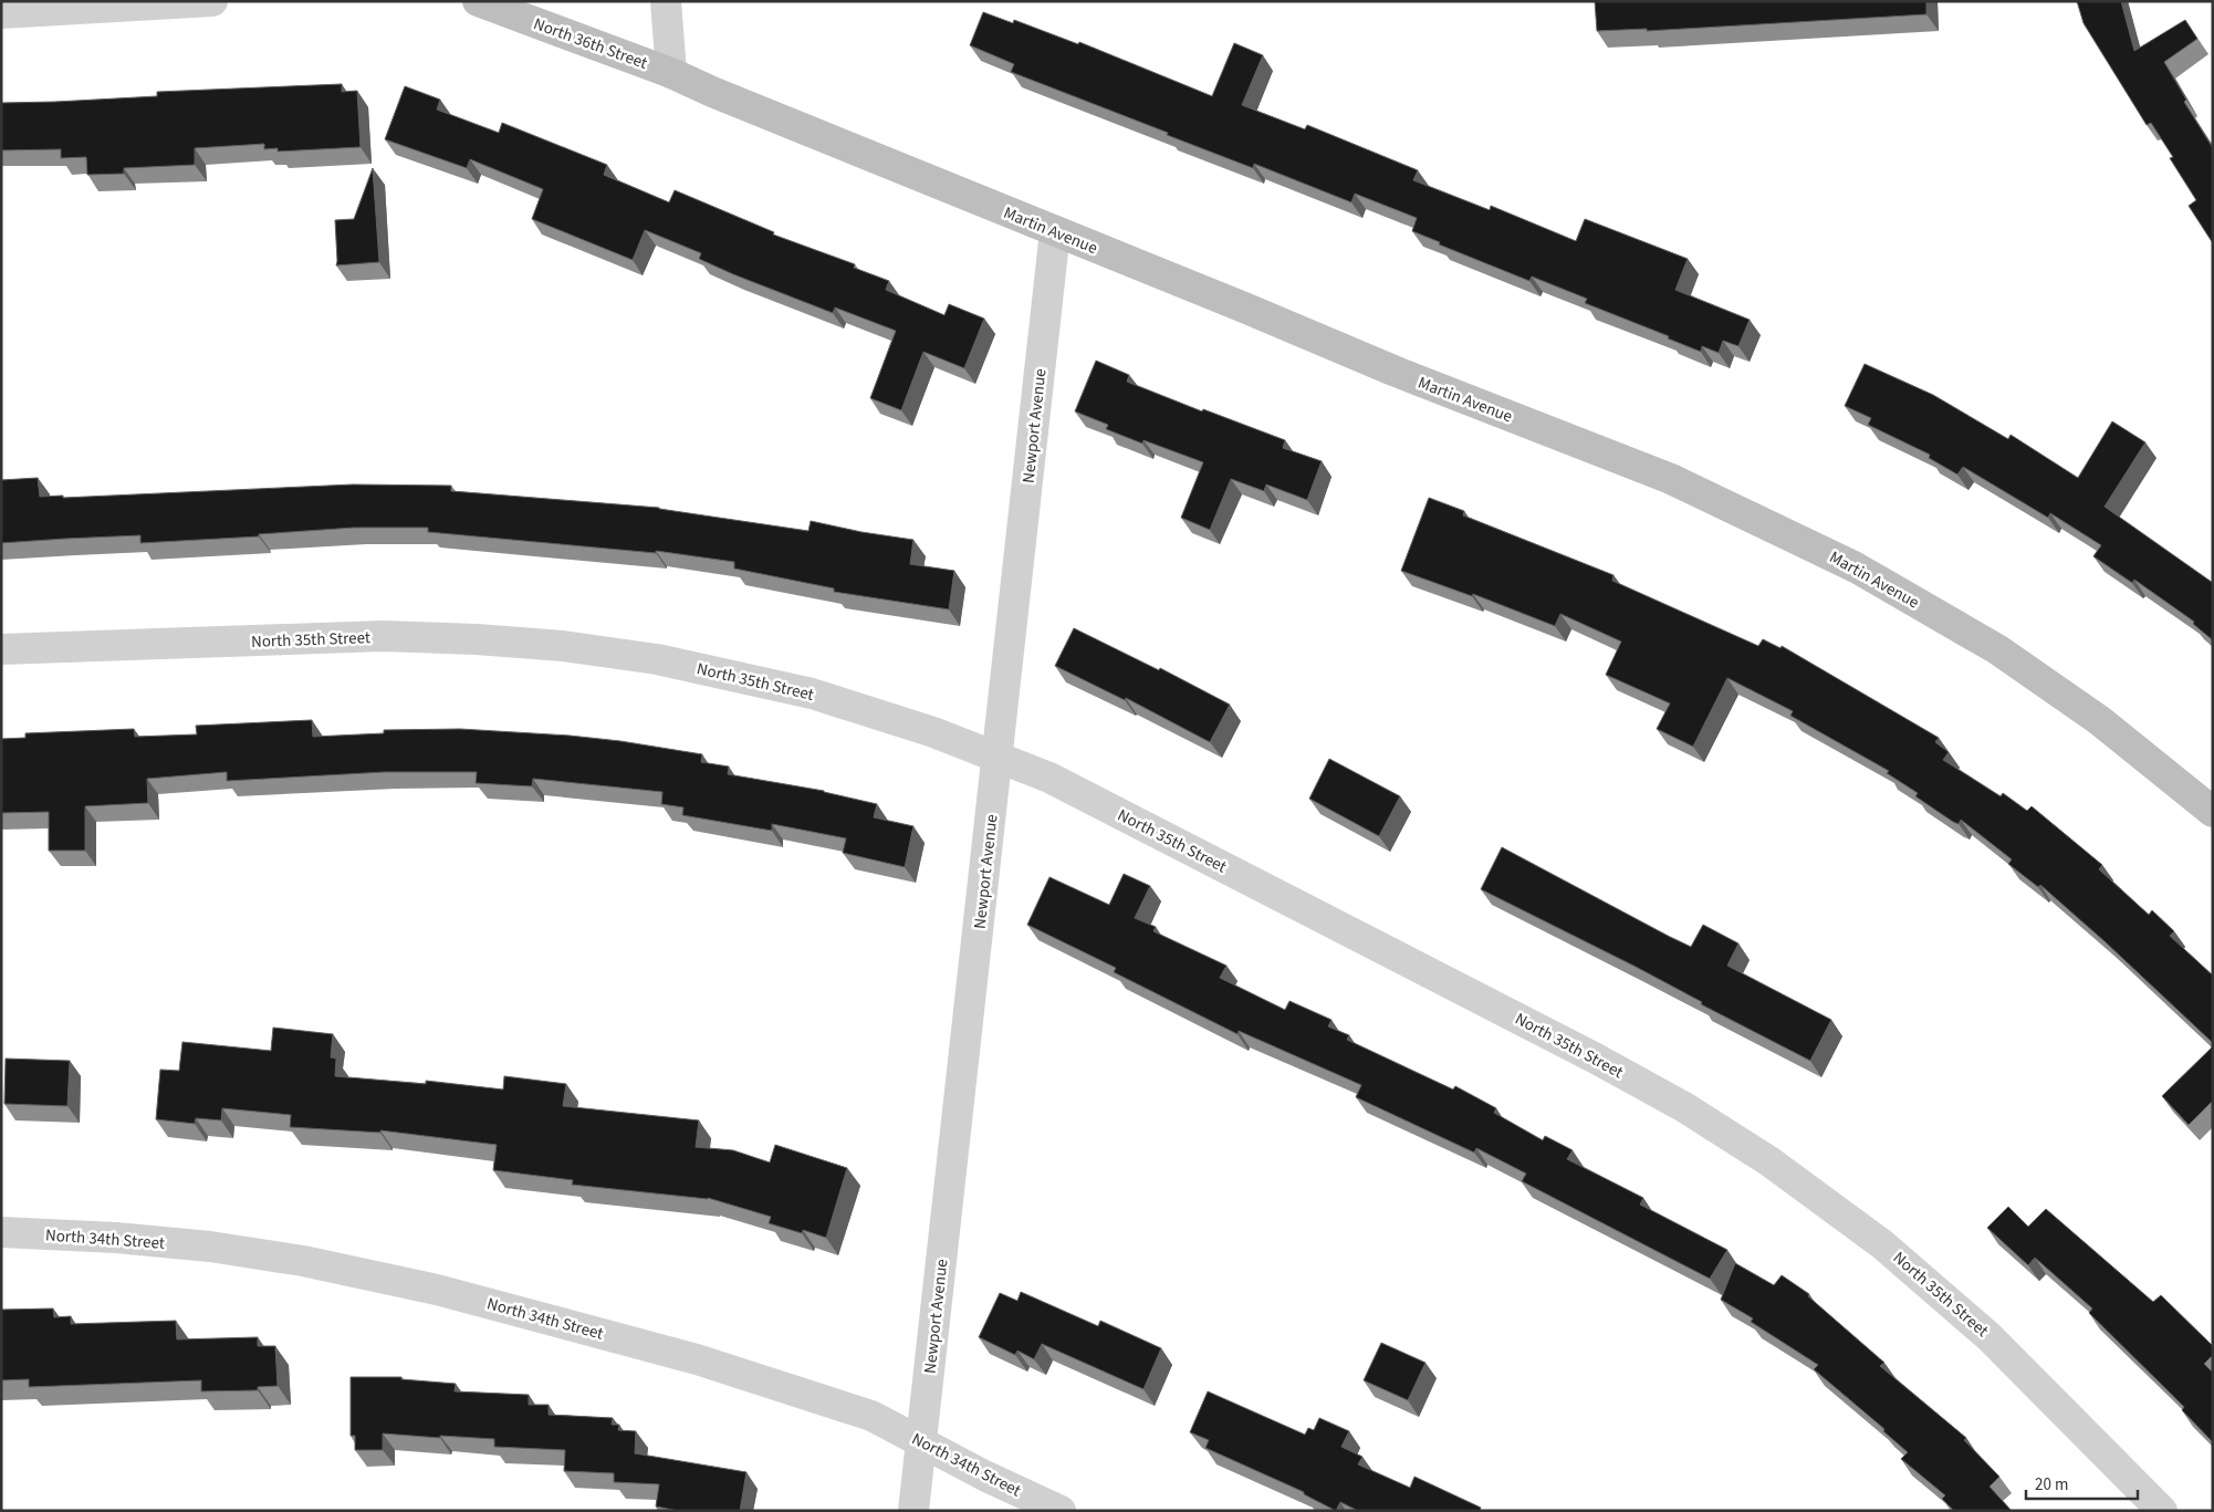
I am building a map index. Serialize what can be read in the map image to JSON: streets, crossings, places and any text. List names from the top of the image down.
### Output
{
  "streets": {
    "main road": ["North 36th Street", "Martin Avenue"],
    "street": ["Newport Avenue", "North 35th Street", "North 34th Street"]
  },
  "crossings": [
    ["North 36th Street", "Martin Avenue"],
    ["Martin Avenue", "Newport Avenue"],
    ["Newport Avenue", "North 35th Street"],
    ["Newport Avenue", "North 34th Street"]
  ],
  "scale_bar": "20 m"
}
